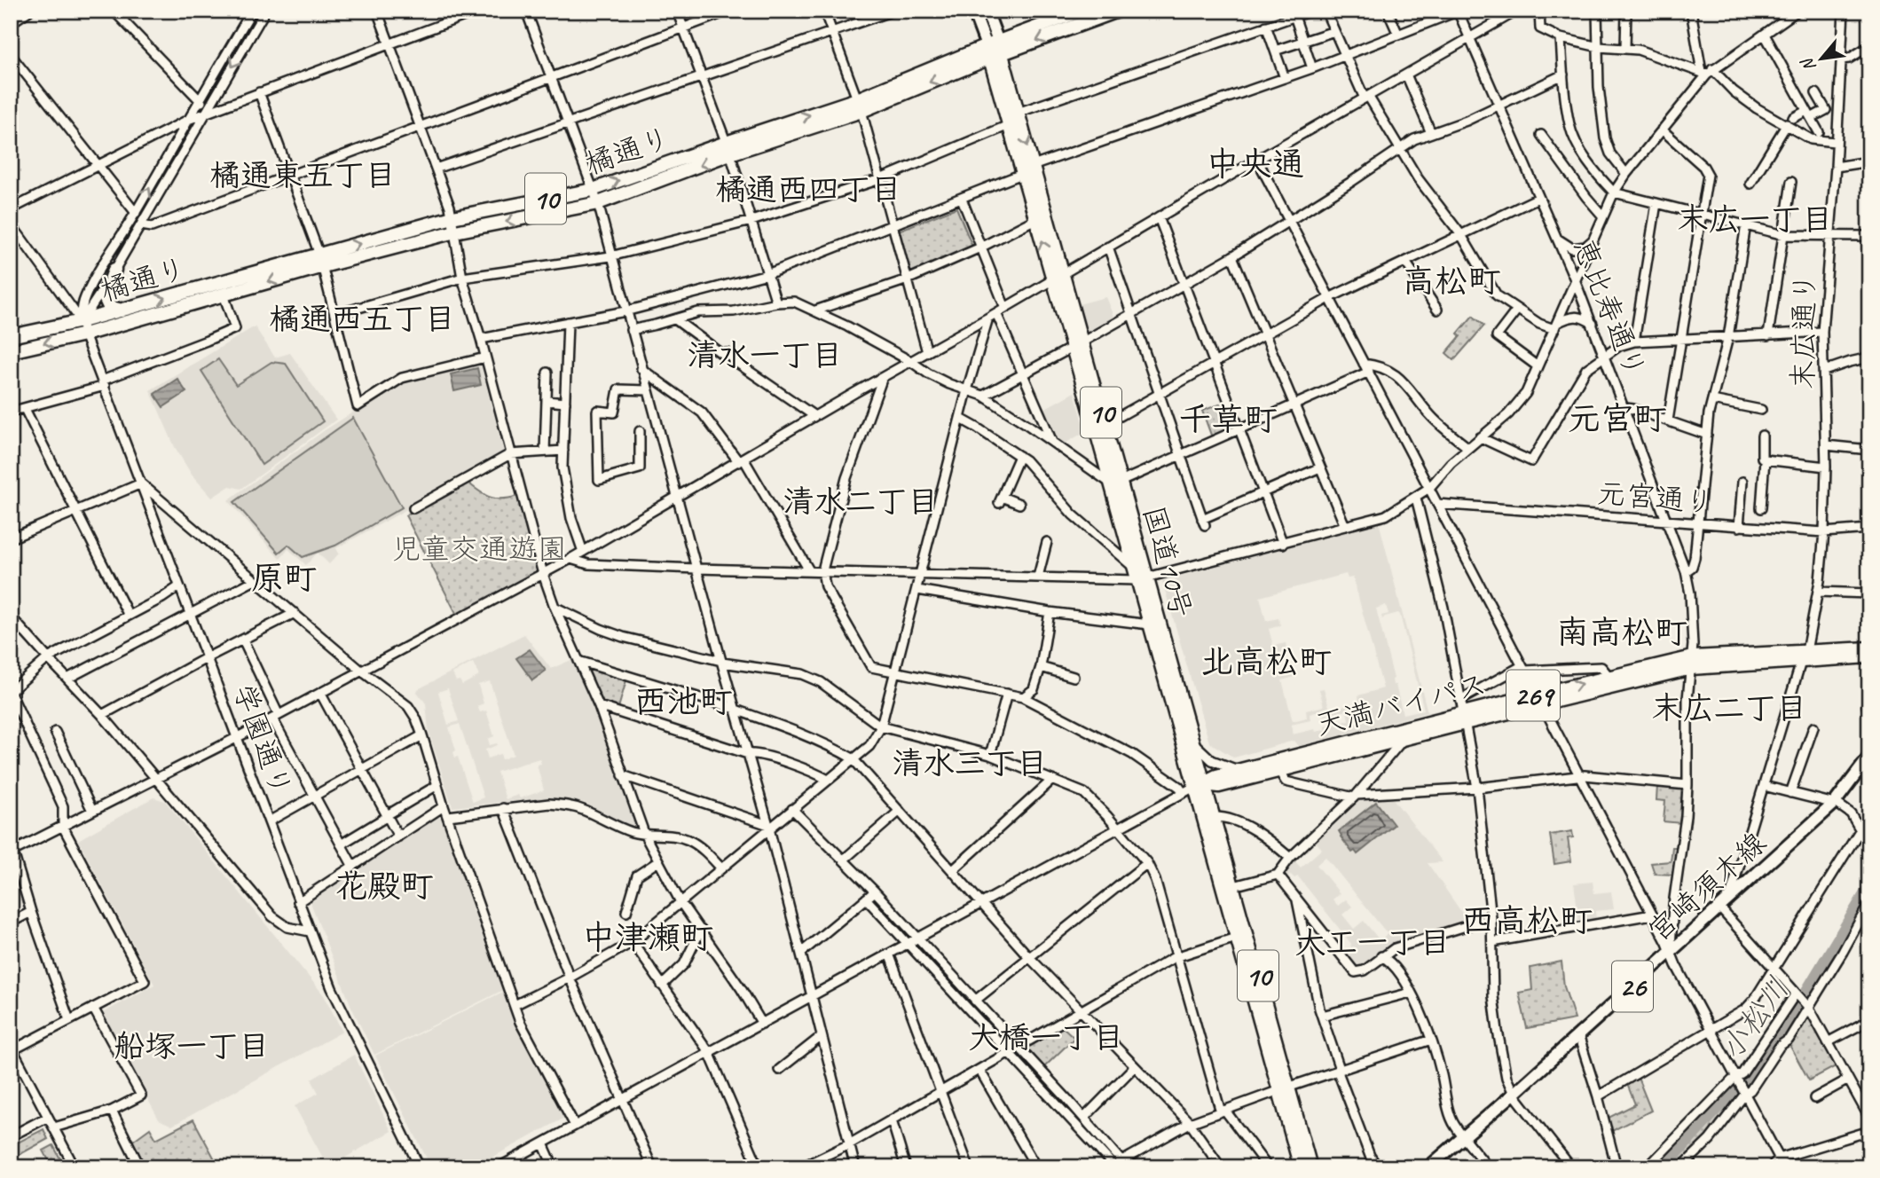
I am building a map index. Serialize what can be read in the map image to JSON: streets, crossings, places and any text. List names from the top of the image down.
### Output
{
  "streets": {
    "highway": [
      "橘通り",
      "10",
      "国道10号",
      "269",
      "天満バイパス"
    ],
    "main road": ["宮崎須木線", "26"],
    "street": [
      "恵比寿通り",
      "末広通り",
      "元宮通り",
      "学園通り"
    ]
  },
  "crossings": [
    ["橘通り", "10"],
    ["橘通り", "国道10号"],
    ["橘通り", "学園通り"],
    ["10", "学園通り"],
    ["恵比寿通り", "元宮通り"],
    ["恵比寿通り", "天満バイパス"],
    ["恵比寿通り", "宮崎須木線"],
    ["末広通り", "元宮通り"],
    ["末広通り", "天満バイパス"],
    ["末広通り", "宮崎須木線"],
    ["国道10号", "天満バイパス"]
  ],
  "districts": [
    "中央通",
    "橘通東五丁目",
    "橘通西四丁目",
    "末広一丁目",
    "高松町",
    "橘通西五丁目",
    "清水一丁目",
    "元宮町",
    "千草町",
    "清水二丁目",
    "原町",
    "南高松町",
    "北高松町",
    "西池町",
    "末広二丁目",
    "清水三丁目",
    "花殿町",
    "西高松町",
    "中津瀬町",
    "大工一丁目",
    "大橋一丁目",
    "船塚一丁目"
  ],
  "water": ["小松川"],
  "parks": ["児童交通遊園"],
  "north": "bottom left"
}
